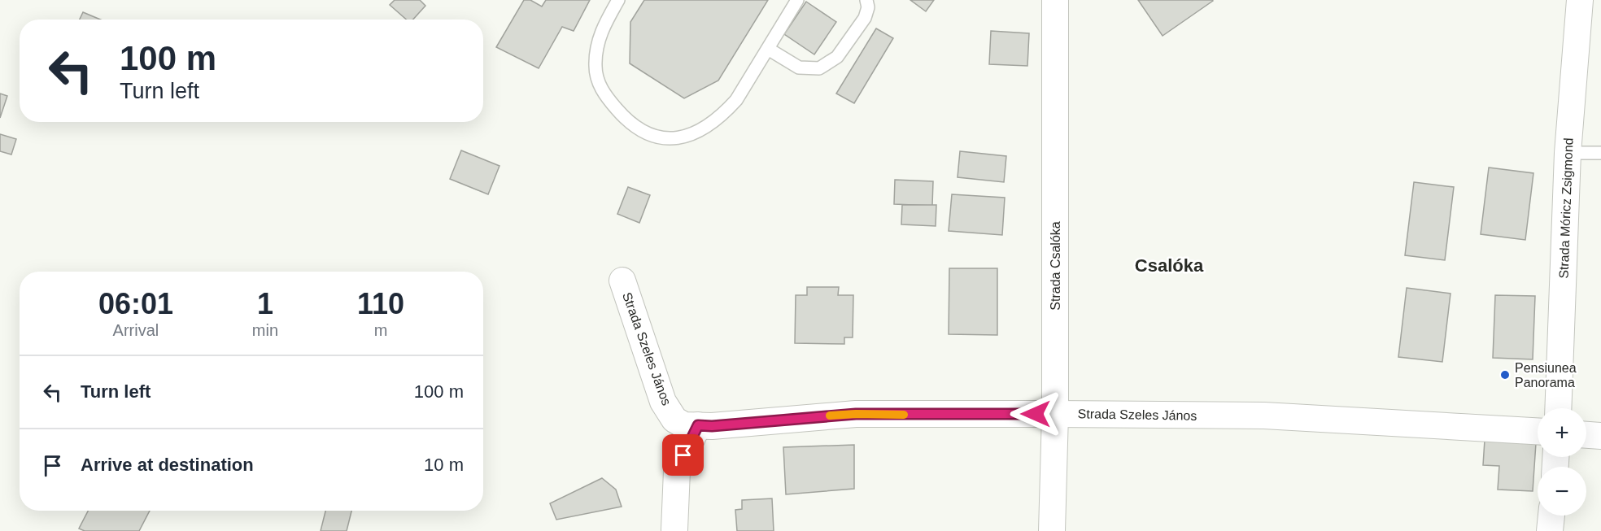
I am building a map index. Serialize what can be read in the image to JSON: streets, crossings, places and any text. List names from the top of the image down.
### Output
{
  "streets": {
    "street": ["Strada Móricz Zsigmond", "Strada Csalóka", "Strada Szeles János"]
  },
  "crossings": [
    ["Strada Csalóka", "Strada Szeles János"]
  ],
  "districts": ["Csalóka"],
  "places": ["Pensiunea Panorama"],
  "page": {
    "turn": ["100 m", "Turn left"],
    "eta": [
      "06:01",
      "Arrival",
      "1",
      "min",
      "110",
      "m"
    ],
    "list": [
      {
        "name": "Turn left",
        "value": "100 m"
      },
      {
        "name": "Arrive at destination",
        "value": "10 m"
      }
    ],
    "map_buttons": ["+", "−"]
  }
}
